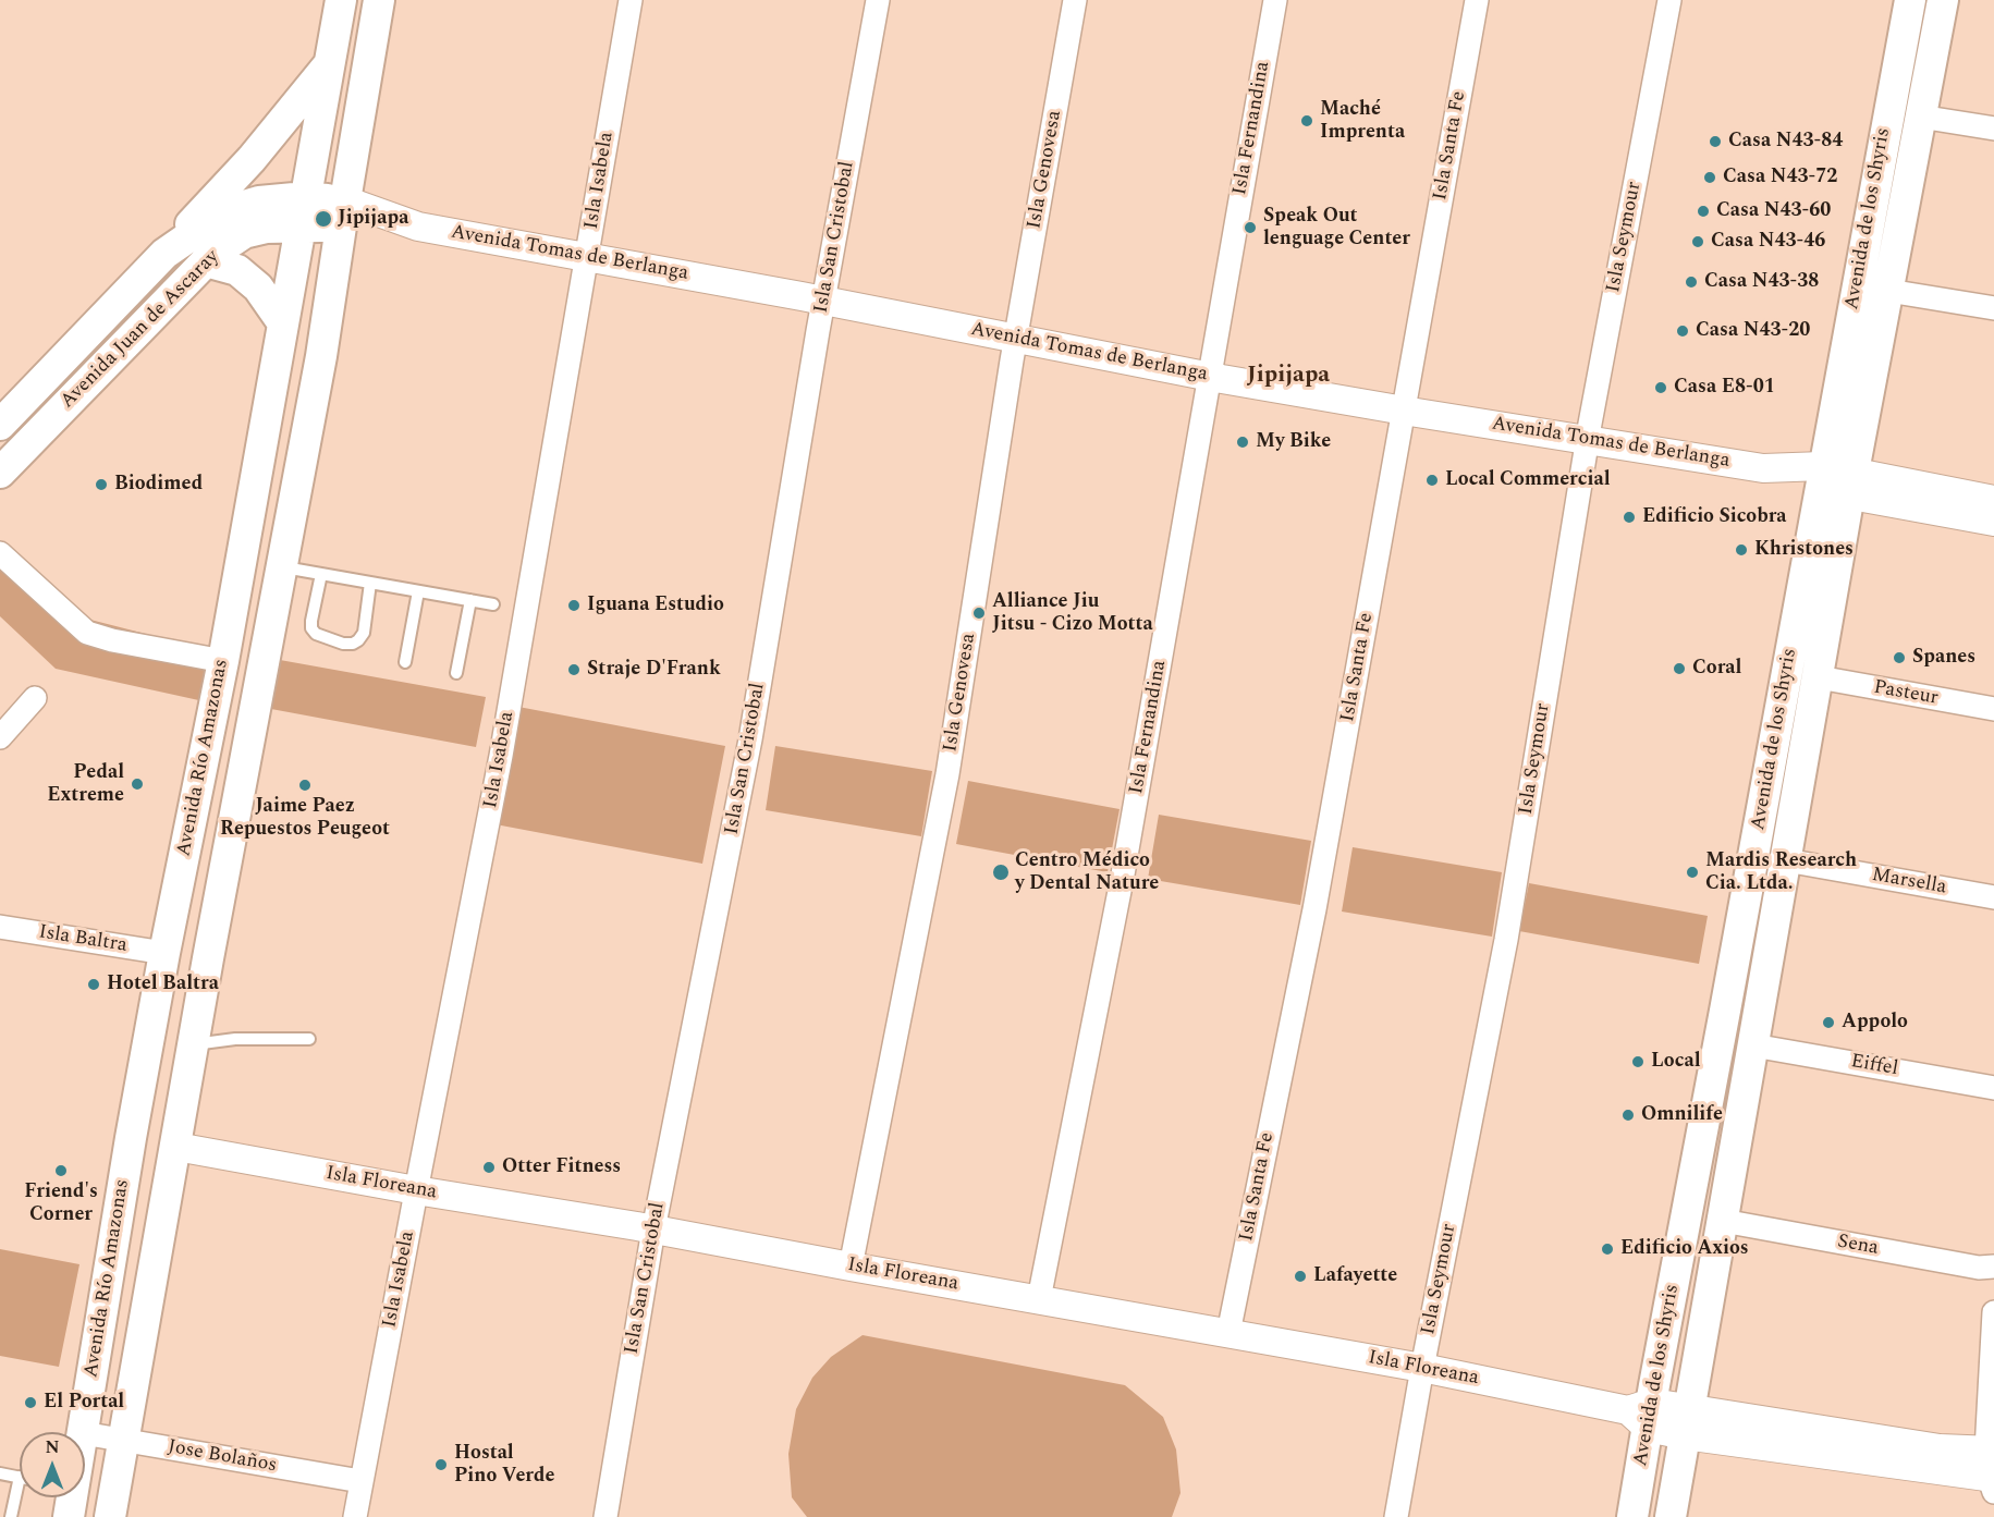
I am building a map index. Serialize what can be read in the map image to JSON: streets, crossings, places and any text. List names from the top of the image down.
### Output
{
  "streets": {
    "main road": ["Avenida de los Shyris", "Avenida Juan de Ascaray", "Avenida Río Amazonas"],
    "street": [
      "Isla Fernandina",
      "Isla Santa Fe",
      "Isla Genovesa",
      "Isla Isabela",
      "Isla San Cristobal",
      "Isla Seymour",
      "Avenida Tomas de Berlanga",
      "Pasteur",
      "Marsella",
      "Isla Baltra",
      "Eiffel",
      "Isla Floreana",
      "Sena",
      "Jose Bolaños"
    ]
  },
  "crossings": [
    ["Isla Fernandina", "Avenida Tomas de Berlanga"],
    ["Isla Fernandina", "Isla Floreana"],
    ["Isla Santa Fe", "Avenida Tomas de Berlanga"],
    ["Isla Santa Fe", "Isla Floreana"],
    ["Isla Genovesa", "Avenida Tomas de Berlanga"],
    ["Isla Genovesa", "Isla Floreana"],
    ["Isla Isabela", "Avenida Tomas de Berlanga"],
    ["Isla Isabela", "Isla Floreana"],
    ["Isla Isabela", "Jose Bolaños"],
    ["Avenida de los Shyris", "Avenida Tomas de Berlanga"],
    ["Avenida de los Shyris", "Pasteur"],
    ["Avenida de los Shyris", "Marsella"],
    ["Avenida de los Shyris", "Eiffel"],
    ["Avenida de los Shyris", "Isla Floreana"],
    ["Avenida de los Shyris", "Sena"],
    ["Isla San Cristobal", "Avenida Tomas de Berlanga"],
    ["Isla San Cristobal", "Isla Floreana"],
    ["Isla Seymour", "Avenida Tomas de Berlanga"],
    ["Isla Seymour", "Isla Floreana"],
    ["Avenida Tomas de Berlanga", "Avenida Juan de Ascaray"],
    ["Avenida Tomas de Berlanga", "Avenida Río Amazonas"],
    ["Avenida Juan de Ascaray", "Avenida Río Amazonas"],
    ["Avenida Río Amazonas", "Isla Baltra"],
    ["Avenida Río Amazonas", "Isla Floreana"],
    ["Avenida Río Amazonas", "Jose Bolaños"]
  ],
  "districts": ["Jipijapa"],
  "places": [
    "Maché Imprenta",
    "Casa N43-84",
    "Casa N43-72",
    "Casa N43-60",
    "Jipijapa",
    "Speak Out lenguage Center",
    "Casa N43-46",
    "Casa N43-38",
    "Casa N43-20",
    "Casa E8-01",
    "My Bike",
    "Local Commercial",
    "Biodimed",
    "Edificio Sicobra",
    "Khristones",
    "Iguana Estudio",
    "Alliance Jiu Jitsu - Cizo Motta",
    "Spanes",
    "Coral",
    "Straje D'Frank",
    "Pedal Extreme",
    "Jaime Paez Repuestos Peugeot",
    "Centro Médico y Dental Nature",
    "Mardis Research Cia. Ltda.",
    "Hotel Baltra",
    "Appolo",
    "Local",
    "Omnilife",
    "Otter Fitness",
    "Friend's Corner",
    "Edificio Axios",
    "Lafayette",
    "El Portal",
    "Hostal Pino Verde"
  ],
  "north": "top"
}
